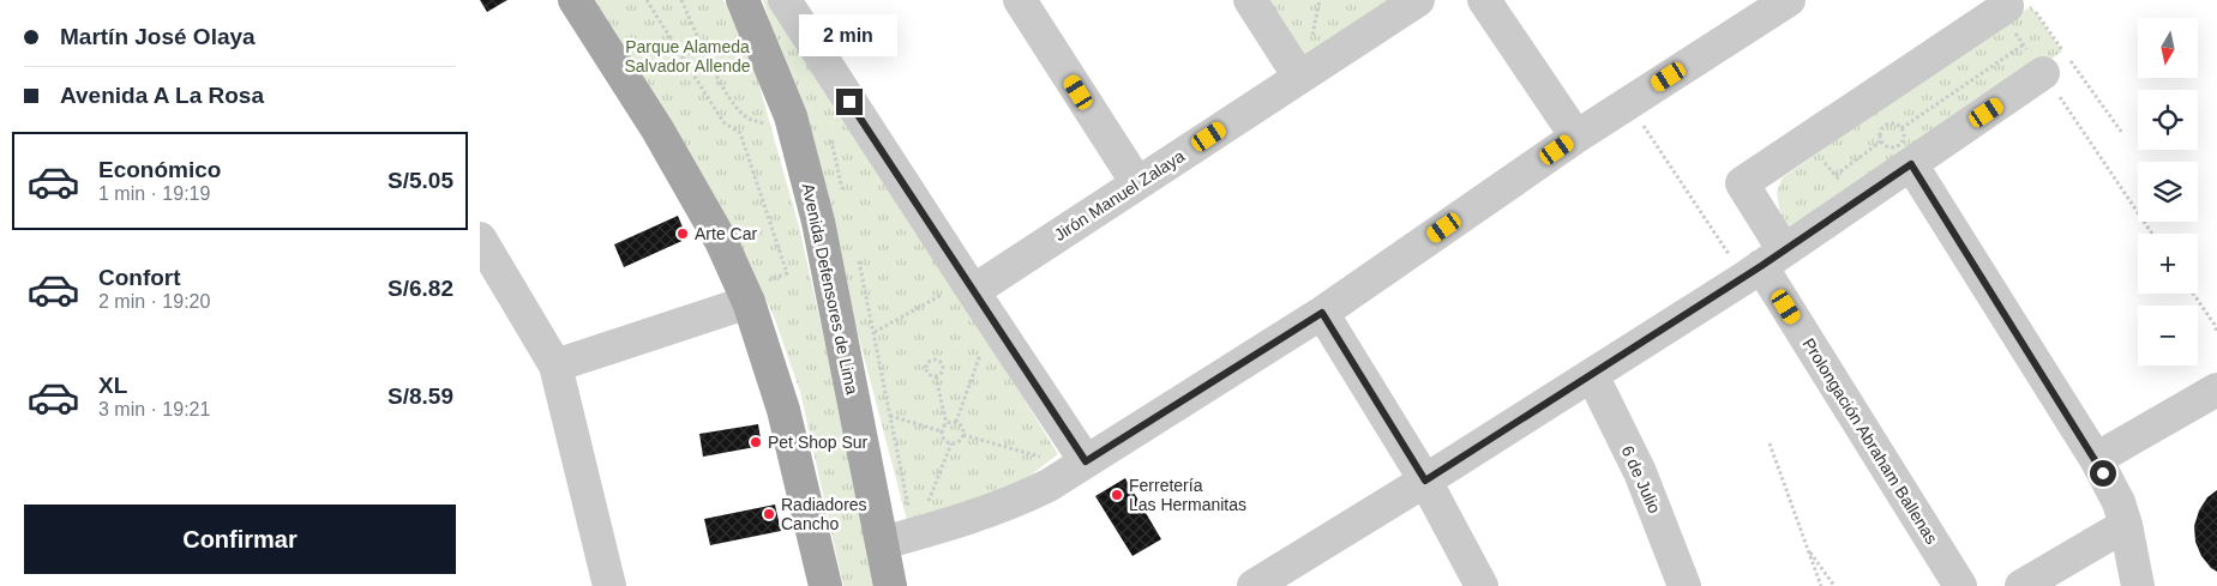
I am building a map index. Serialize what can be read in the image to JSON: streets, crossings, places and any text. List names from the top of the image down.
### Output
{
  "streets": {
    "main road": ["Avenida Defensores de Lima"],
    "street": ["Jirón Manuel Zalaya", "Prolongación Abraham Ballenas", "6 de Julio"]
  },
  "parks": ["Parque Alameda Salvador Allende"],
  "places": [
    "Arte Car",
    "Pet Shop Sur",
    "Ferretería Las Hermanitas",
    "Radiadores Cancho"
  ],
  "north": "bottom",
  "page": {
    "banner": ["Martín José Olaya", "Avenida A La Rosa"],
    "bubble": "2 min",
    "map_buttons": ["+", "−"],
    "list": [
      {
        "name": "Económico",
        "note": "1 min · 19:19",
        "value": "S/5.05"
      },
      {
        "name": "Confort",
        "note": "2 min · 19:20",
        "value": "S/6.82"
      },
      {
        "name": "XL",
        "note": "3 min · 19:21",
        "value": "S/8.59"
      }
    ],
    "buttons": "Confirmar"
  }
}
